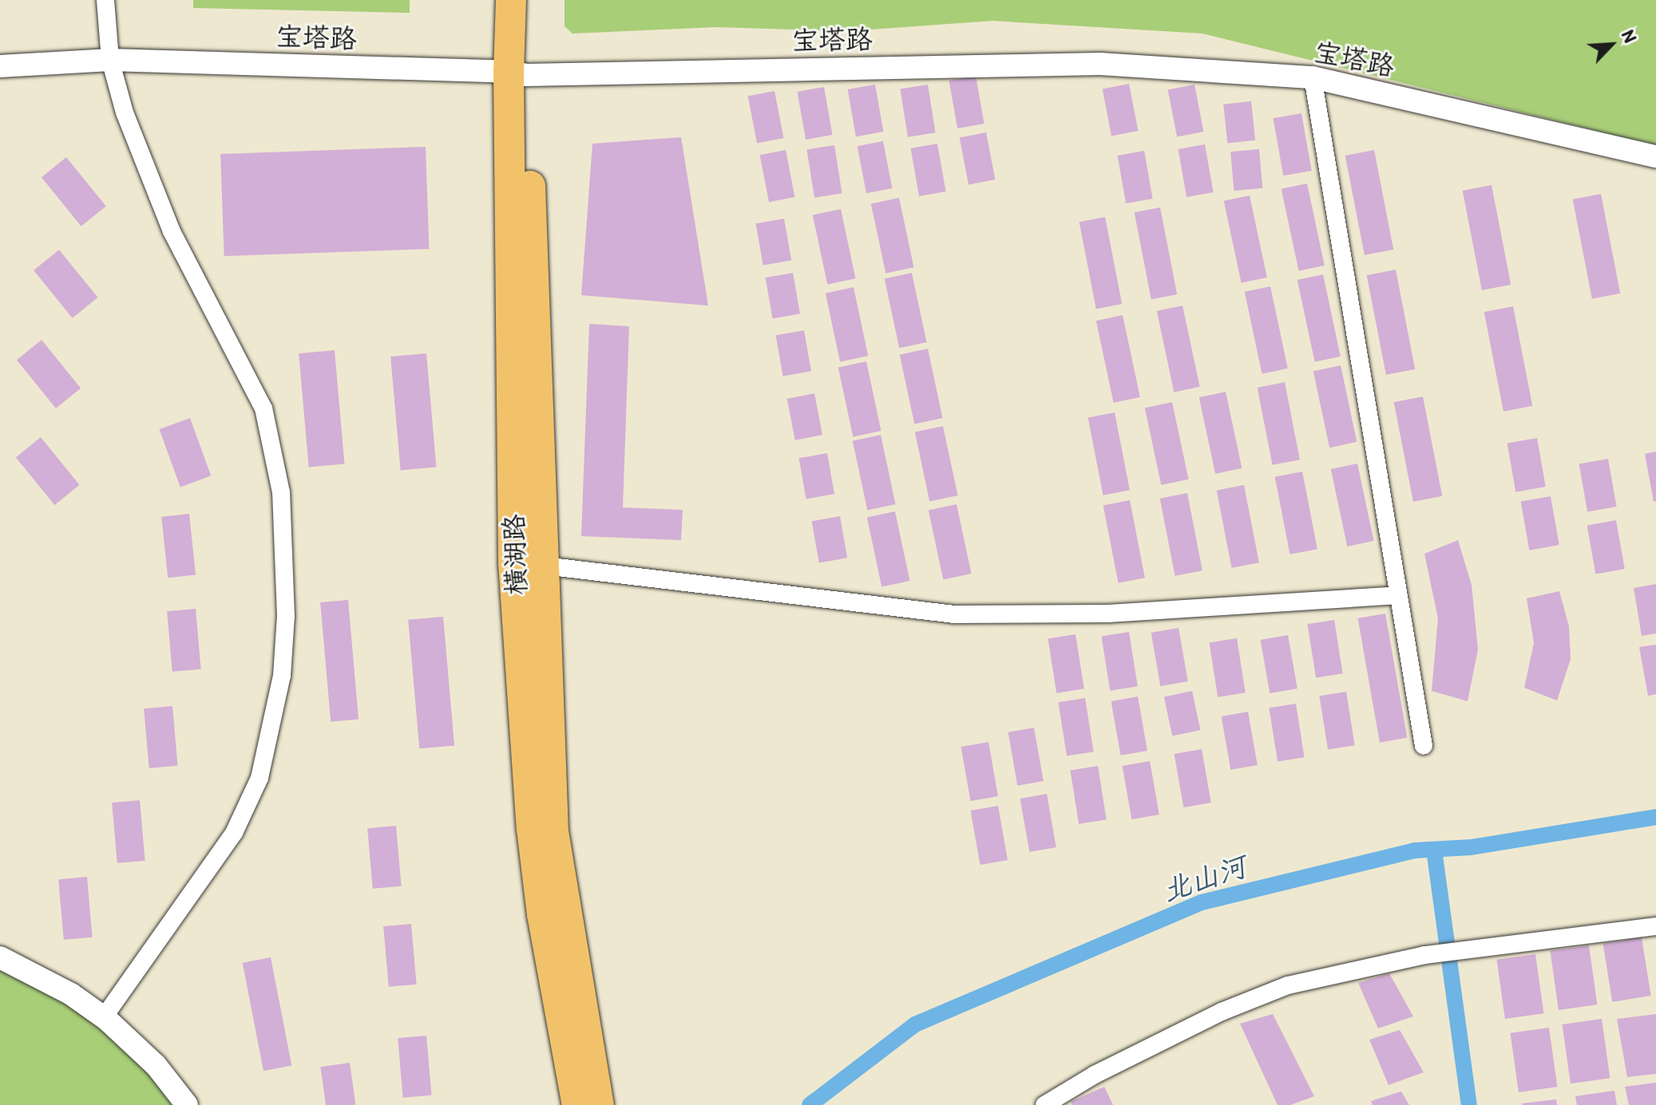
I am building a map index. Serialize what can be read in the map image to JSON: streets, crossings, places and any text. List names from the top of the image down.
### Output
{
  "streets": {
    "highway": ["横湖路"],
    "street": ["宝塔路"]
  },
  "crossings": [
    ["宝塔路", "横湖路"]
  ],
  "water": ["北山河"],
  "north": "top right"
}
